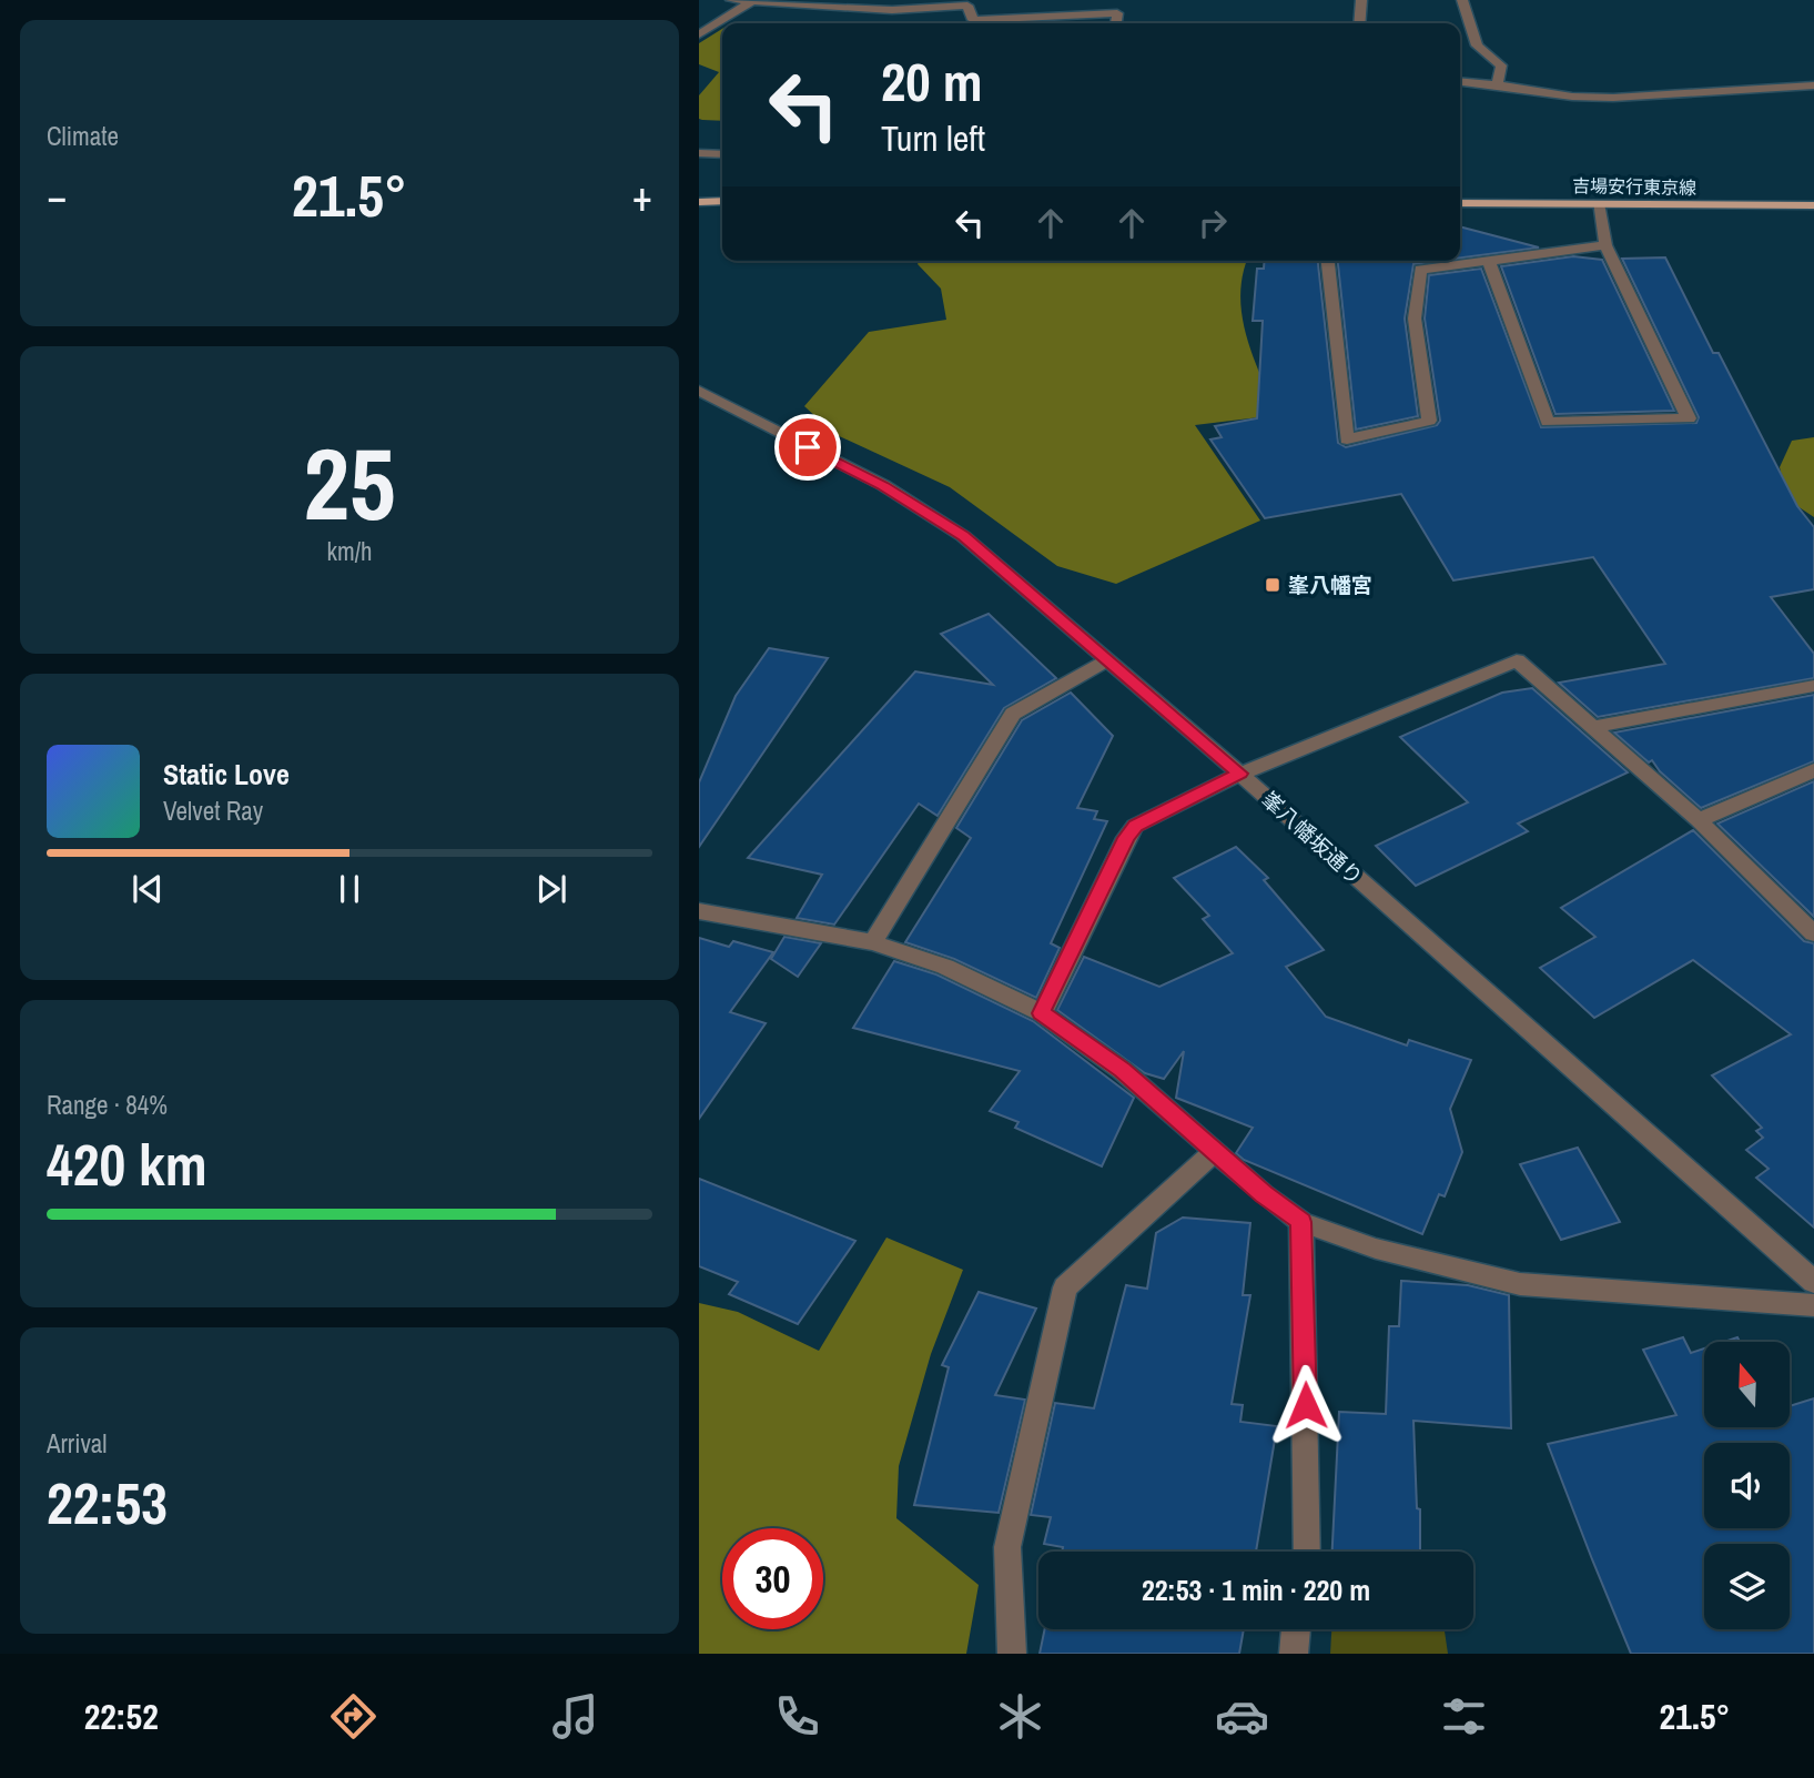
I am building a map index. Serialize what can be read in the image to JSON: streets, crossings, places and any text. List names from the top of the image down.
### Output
{
  "streets": {
    "main road": ["吉場安行東京線"],
    "street": ["峯八幡坂通り"]
  },
  "places": {
    "transit": ["峯八幡宮"]
  },
  "north": "top",
  "page": {
    "tile": [
      "Climate",
      ["25", "km/h"],
      ["Range · 84%", "420 km"],
      ["Arrival", "22:53"]
    ],
    "turn": ["20 m", "Turn left"],
    "heat": ["−", "21.5°", "+"],
    "song": ["Static Love", "Velvet Ray"],
    "limit": "30",
    "trip": "22:53 · 1 min · 220 m",
    "tabs": ["22:52", "21.5°"]
  }
}
